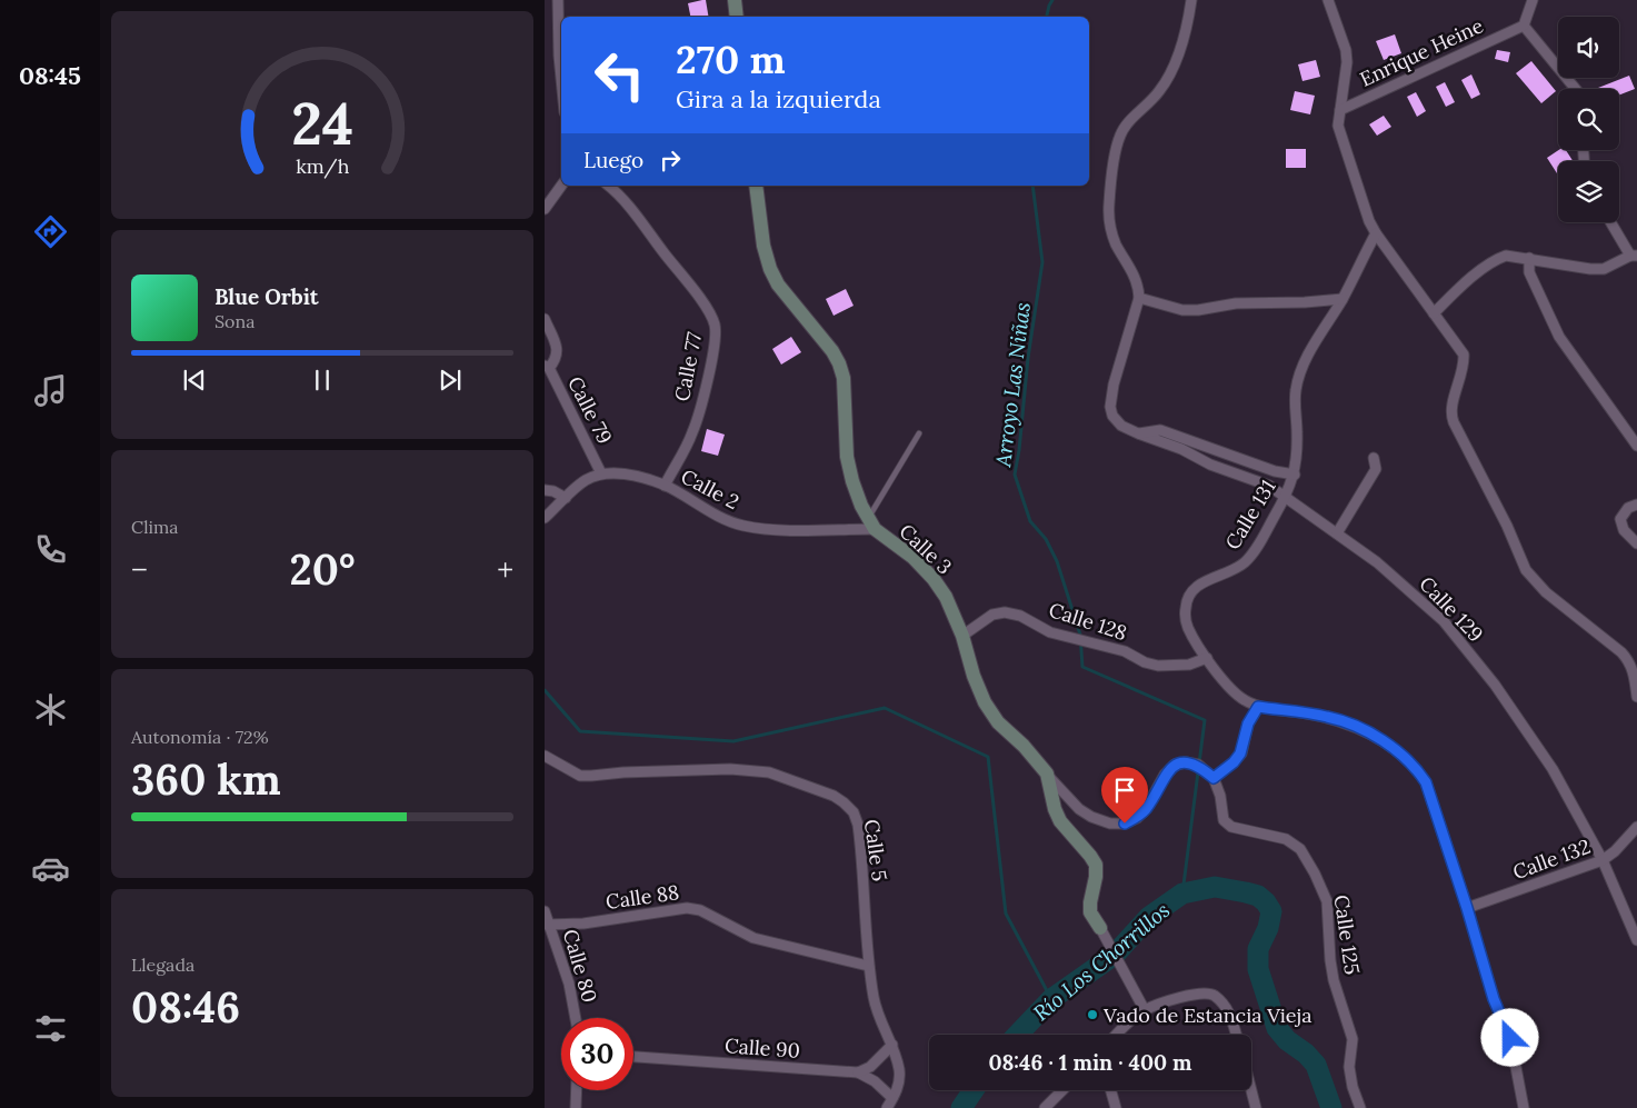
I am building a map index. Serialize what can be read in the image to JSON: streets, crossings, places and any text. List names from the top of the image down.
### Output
{
  "streets": {
    "street": [
      "Enrique Heine",
      "Calle 77",
      "Calle 79",
      "Calle 2",
      "Calle 131",
      "Calle 3",
      "Calle 129",
      "Calle 128",
      "Calle 5",
      "Calle 132",
      "Calle 88",
      "Calle 125",
      "Calle 80",
      "Calle 90"
    ]
  },
  "crossings": [
    ["Calle 77", "Calle 2"],
    ["Calle 79", "Calle 2"],
    ["Calle 2", "Calle 3"],
    ["Calle 131", "Calle 129"],
    ["Calle 131", "Calle 128"],
    ["Calle 3", "Calle 128"],
    ["Calle 129", "Calle 132"],
    ["Calle 5", "Calle 88"],
    ["Calle 5", "Calle 90"],
    ["Calle 88", "Calle 80"]
  ],
  "water": ["Arroyo Las Niñas", "Río Los Chorrillos"],
  "places": ["Vado de Estancia Vieja"],
  "page": {
    "tabs": "08:45",
    "turn": ["270 m", "Gira a la izquierda"],
    "then": "Luego",
    "song": ["Blue Orbit", "Sona"],
    "tile": [
      "Clima",
      ["Autonomía · 72%", "360 km"],
      ["Llegada", "08:46"]
    ],
    "heat": ["−", "20°", "+"],
    "limit": "30",
    "trip": "08:46 · 1 min · 400 m",
    "gauge": ["24", "km/h"]
  }
}
